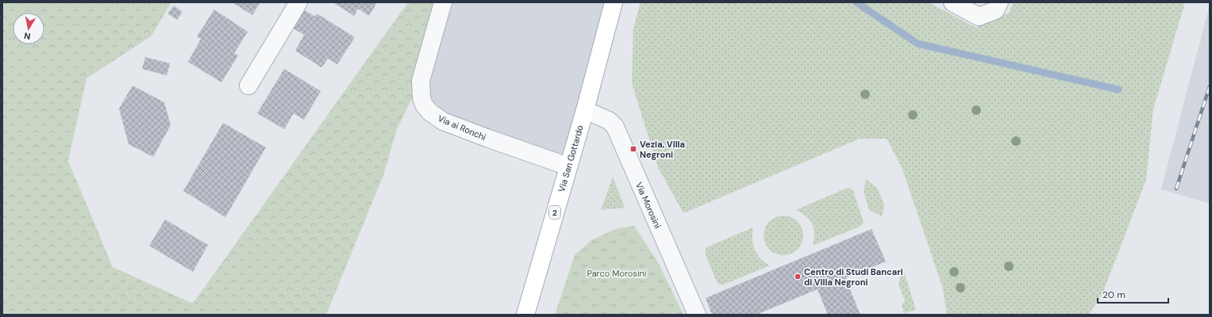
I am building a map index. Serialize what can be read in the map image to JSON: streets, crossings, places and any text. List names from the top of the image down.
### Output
{
  "streets": {
    "main road": ["Via San Gottardo", "2"],
    "street": ["Via ai Ronchi", "Via Morosini"]
  },
  "crossings": [
    ["Via ai Ronchi", "Via San Gottardo"],
    ["Via San Gottardo", "Via Morosini"]
  ],
  "parks": ["Parco Morosini"],
  "places": {
    "transit": ["Vezia, Villa Negroni"],
    "other": ["Centro di Studi Bancari di Villa Negroni"]
  },
  "scale_bar": "20 m",
  "north": "bottom"
}
